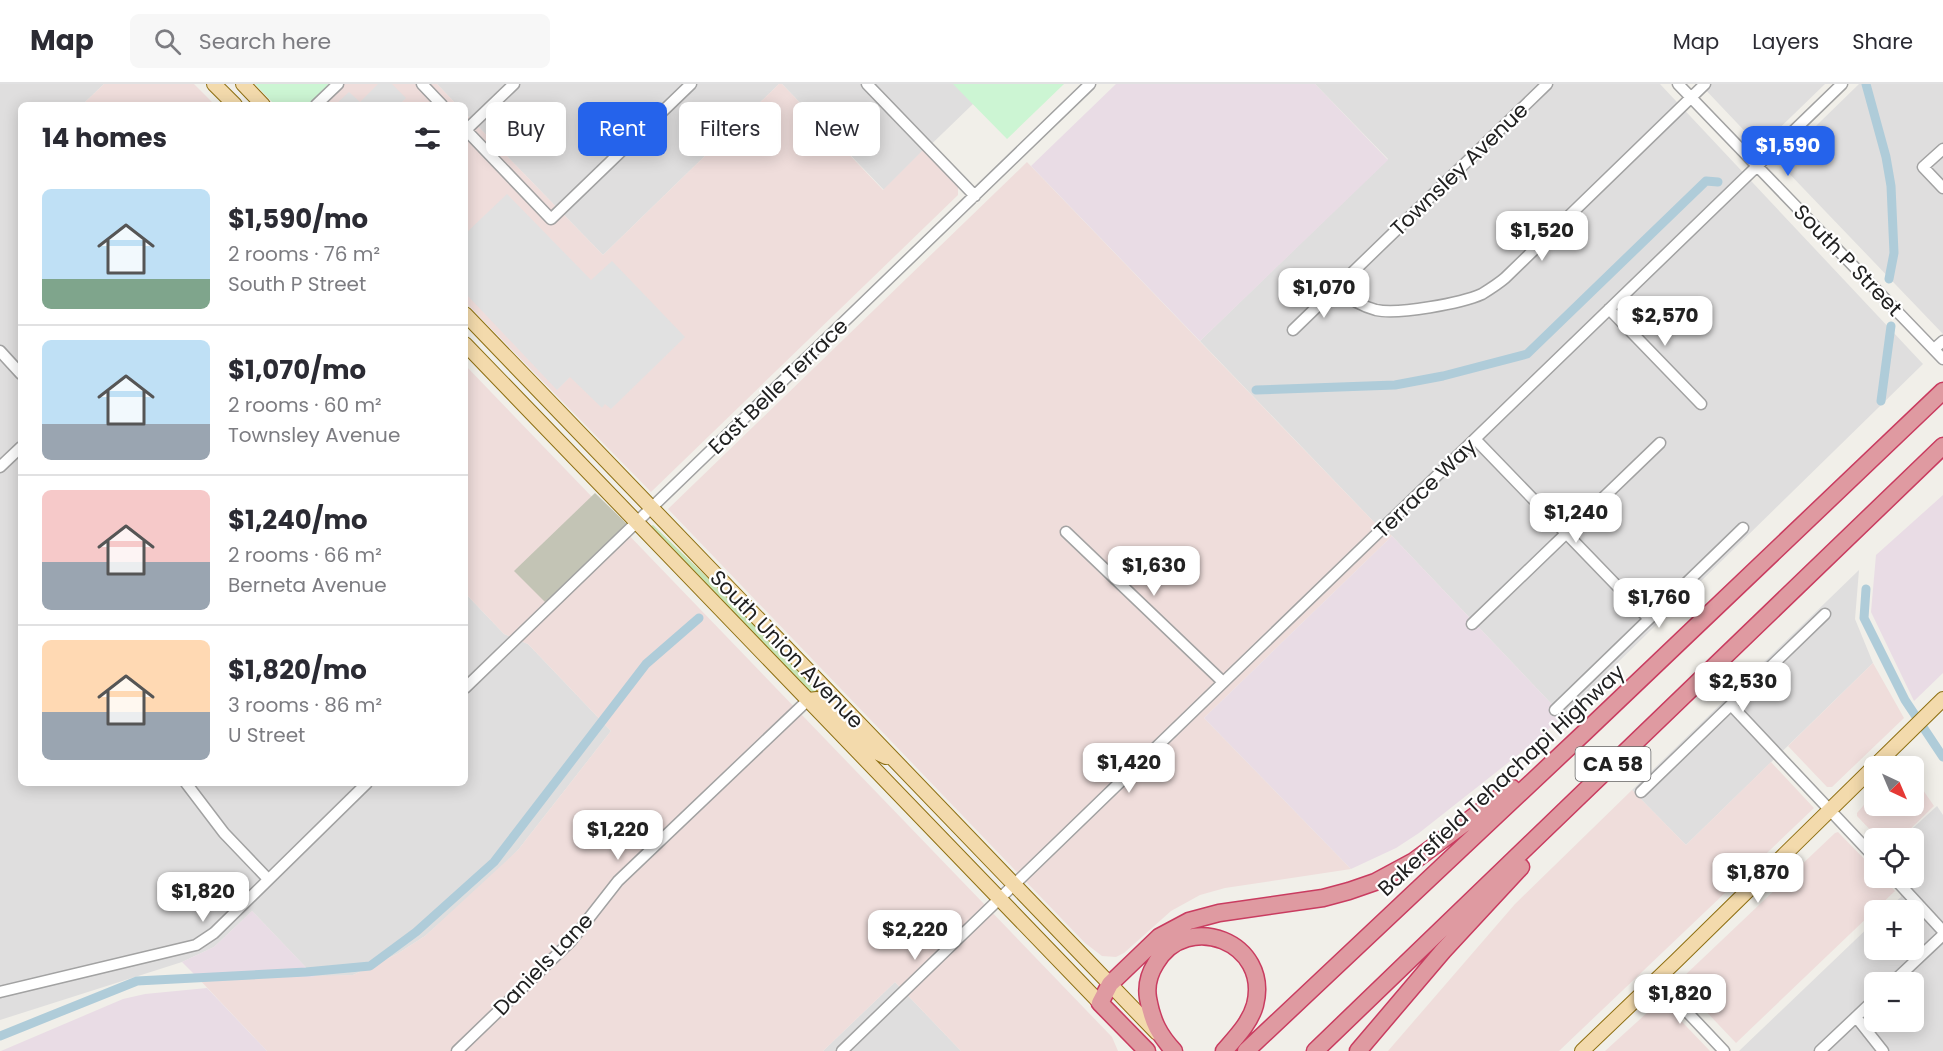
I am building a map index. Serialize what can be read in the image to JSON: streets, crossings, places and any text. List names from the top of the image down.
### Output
{
  "streets": {
    "highway": ["CA 58", "Bakersfield Tehachapi Highway"],
    "main road": ["South Union Avenue"],
    "street": [
      "Townsley Avenue",
      "South P Street",
      "East Belle Terrace",
      "Terrace Way",
      "Daniels Lane"
    ]
  },
  "crossings": [
    ["South P Street", "Terrace Way"],
    ["East Belle Terrace", "South Union Avenue"],
    ["Terrace Way", "South Union Avenue"],
    ["South Union Avenue", "Daniels Lane"]
  ],
  "north": "bottom right",
  "page": {
    "header": "Map",
    "search": "Search here",
    "nav": ["Map", "Layers", "Share"],
    "chip": [
      "Buy",
      "Rent",
      "Filters",
      "New"
    ],
    "heading": "14 homes",
    "price": [
      "$1,590",
      "$1,520",
      "$1,070",
      "$2,570",
      "$1,240",
      "$1,630",
      "$1,760",
      "$2,530",
      "$1,420",
      "$1,220",
      "$1,870",
      "$1,820",
      "$2,220",
      "$1,820"
    ],
    "list": [
      {
        "name": "$1,590/mo",
        "note": "2 rooms · 76 m² · South P Street"
      },
      {
        "name": "$1,070/mo",
        "note": "2 rooms · 60 m² · Townsley Avenue"
      },
      {
        "name": "$1,240/mo",
        "note": "2 rooms · 66 m² · Berneta Avenue"
      },
      {
        "name": "$1,820/mo",
        "note": "3 rooms · 86 m² · U Street"
      }
    ],
    "map_buttons": ["+", "−"]
  }
}
